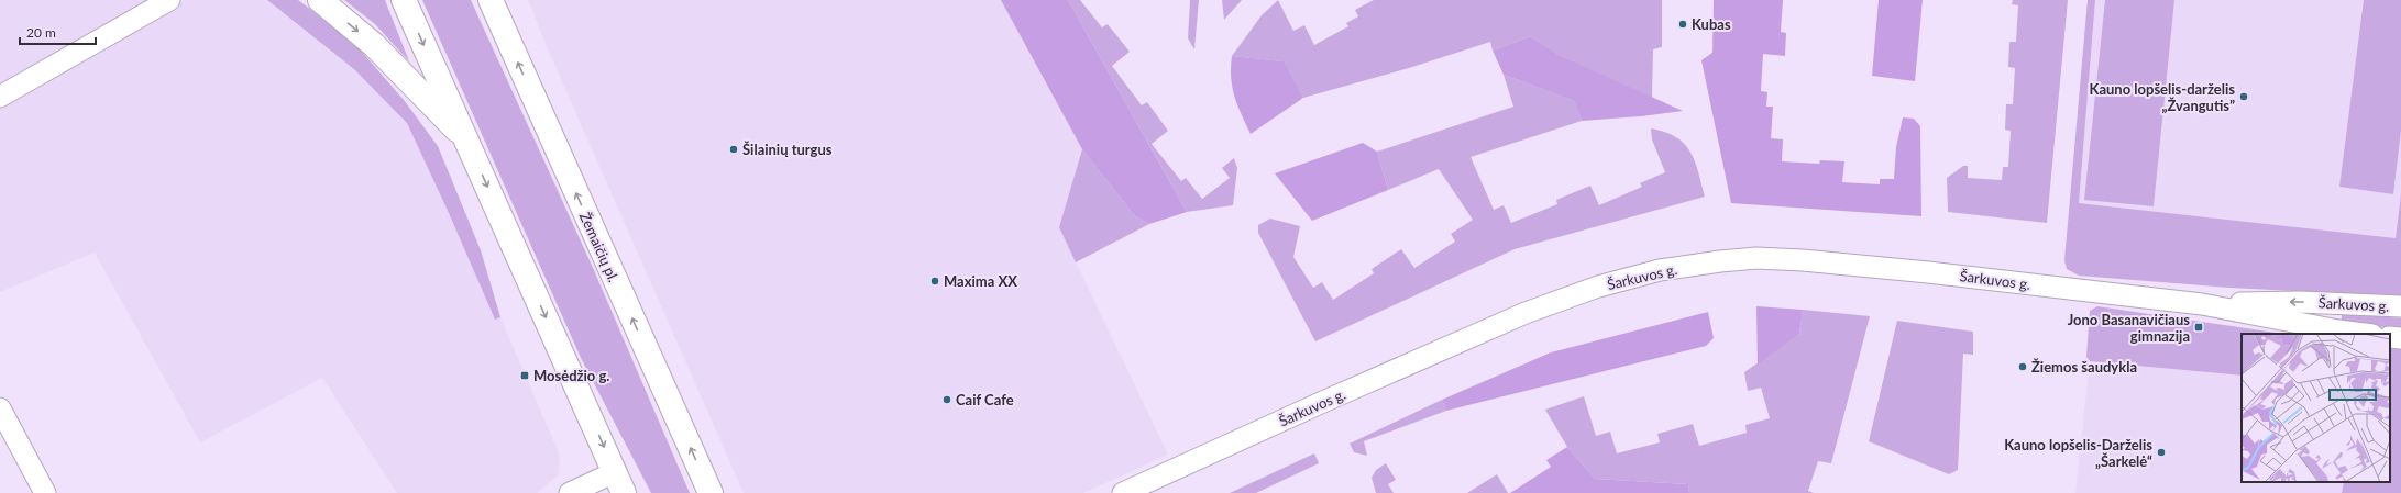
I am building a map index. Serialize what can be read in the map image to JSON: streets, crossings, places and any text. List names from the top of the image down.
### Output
{
  "streets": {
    "main road": ["Žemaičių pl."],
    "street": ["Šarkuvos g."]
  },
  "places": {
    "other": [
      "Kubas",
      "Kauno lopšelis-darželis „Žvangutis”",
      "Šilainių turgus",
      "Maxima XX",
      "Žiemos šaudykla",
      "Caif Cafe",
      "Kauno lopšelis-Darželis „Šarkelė“"
    ],
    "transit": ["Jono Basanavičiaus gimnazija", "Mosėdžio g."]
  },
  "scale_bar": "20 m"
}
